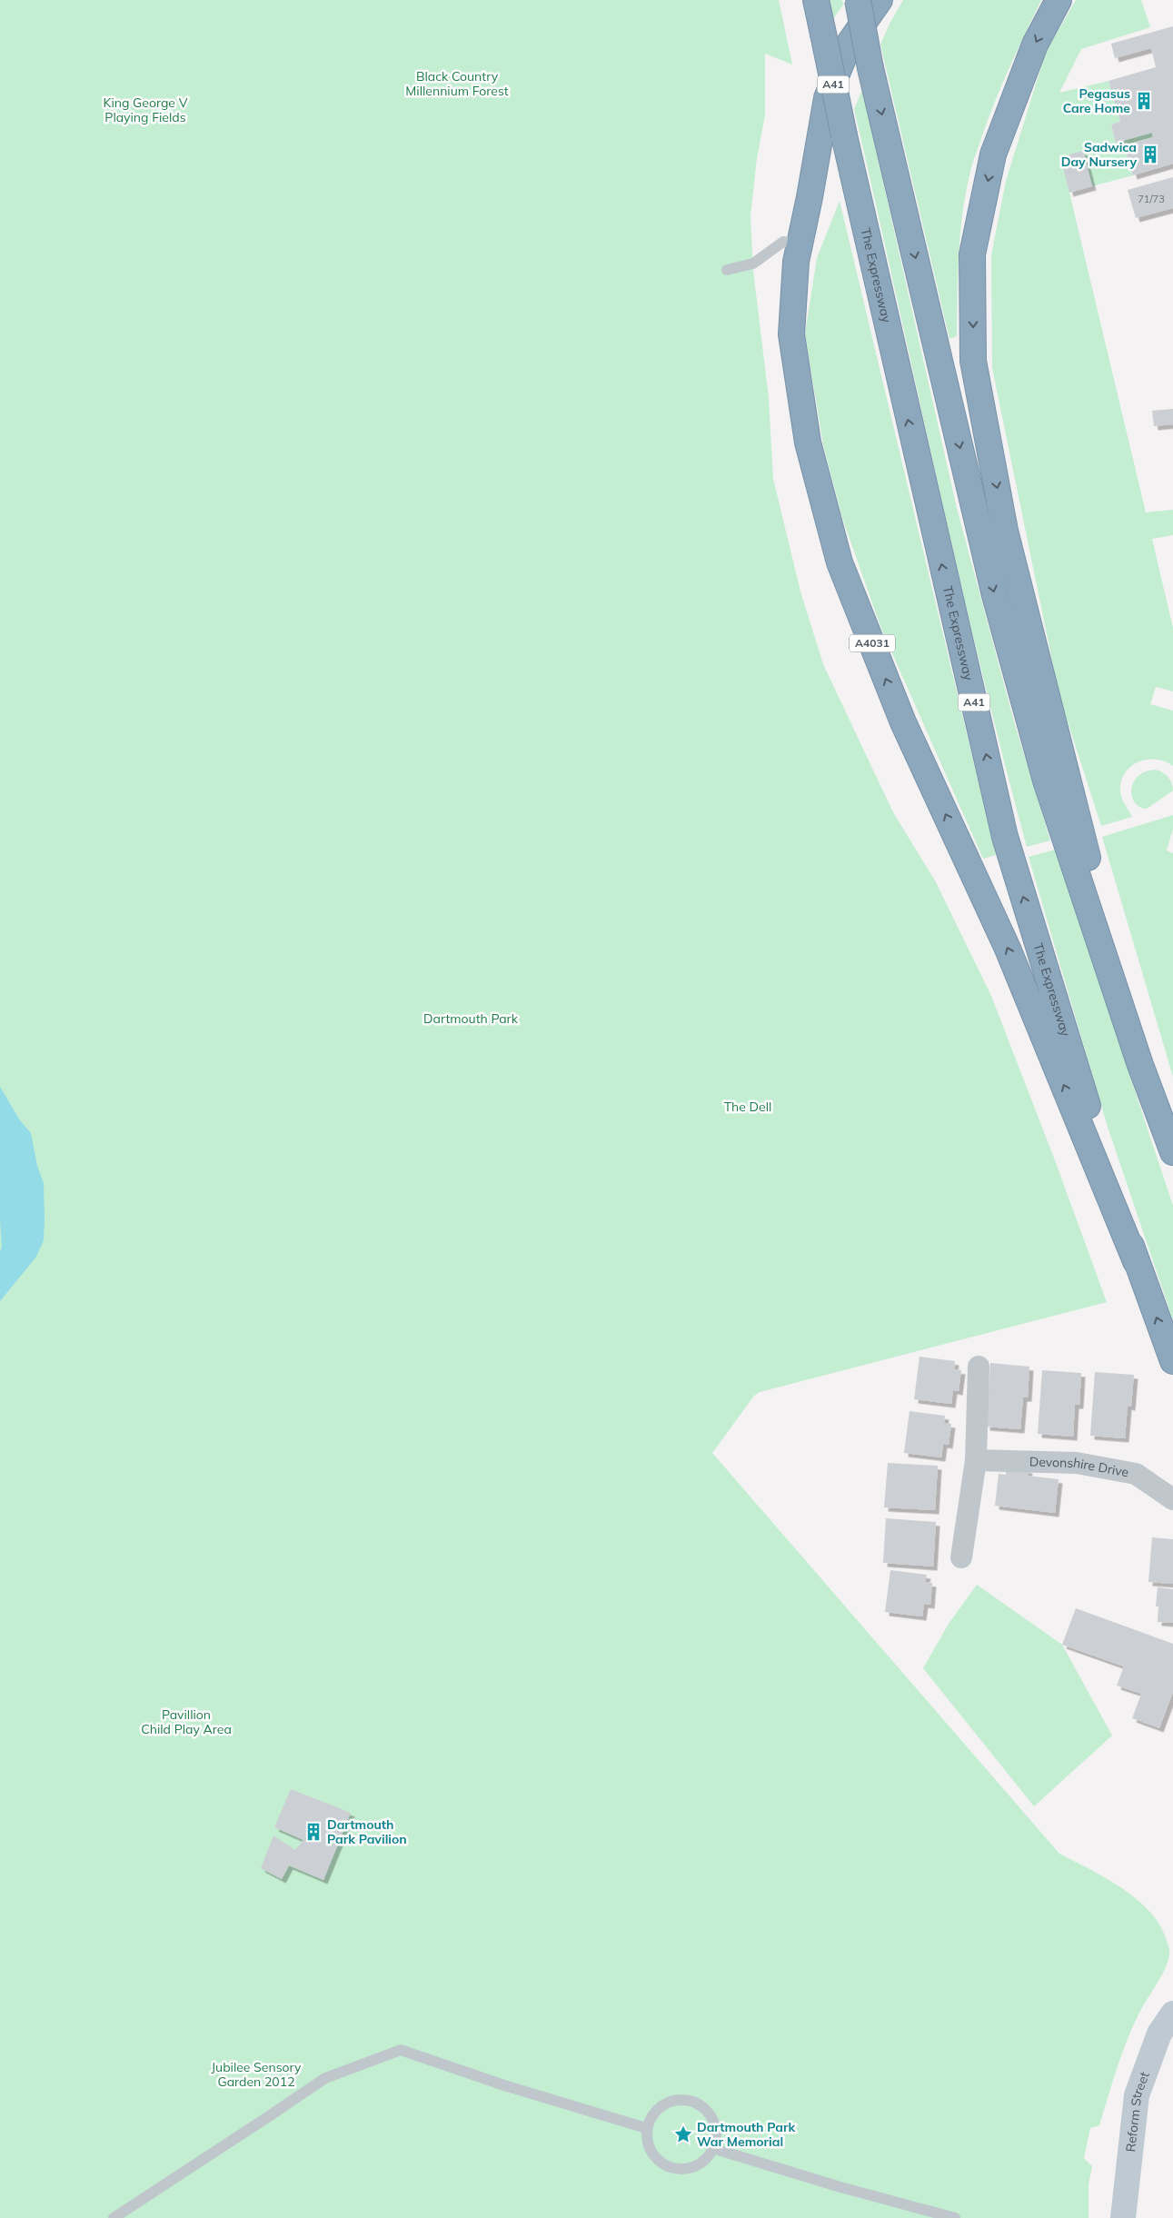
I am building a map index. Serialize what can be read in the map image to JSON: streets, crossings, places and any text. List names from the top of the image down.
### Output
{
  "streets": {
    "highway": ["A41", "The Expressway", "A4031"],
    "street": ["Devonshire Drive", "Reform Street"]
  },
  "crossings": [
    ["The Expressway", "A4031"]
  ],
  "parks": [
    "Black Country Millennium Forest",
    "King George V Playing Fields",
    "Dartmouth Park",
    "The Dell",
    "Pavillion Child Play Area",
    "Jubilee Sensory Garden 2012"
  ],
  "places": {
    "building": ["Pegasus Care Home", "Sadwica Day Nursery", "Dartmouth Park Pavilion"],
    "place": ["Dartmouth Park War Memorial"]
  },
  "house_numbers": ["71/73"]
}
